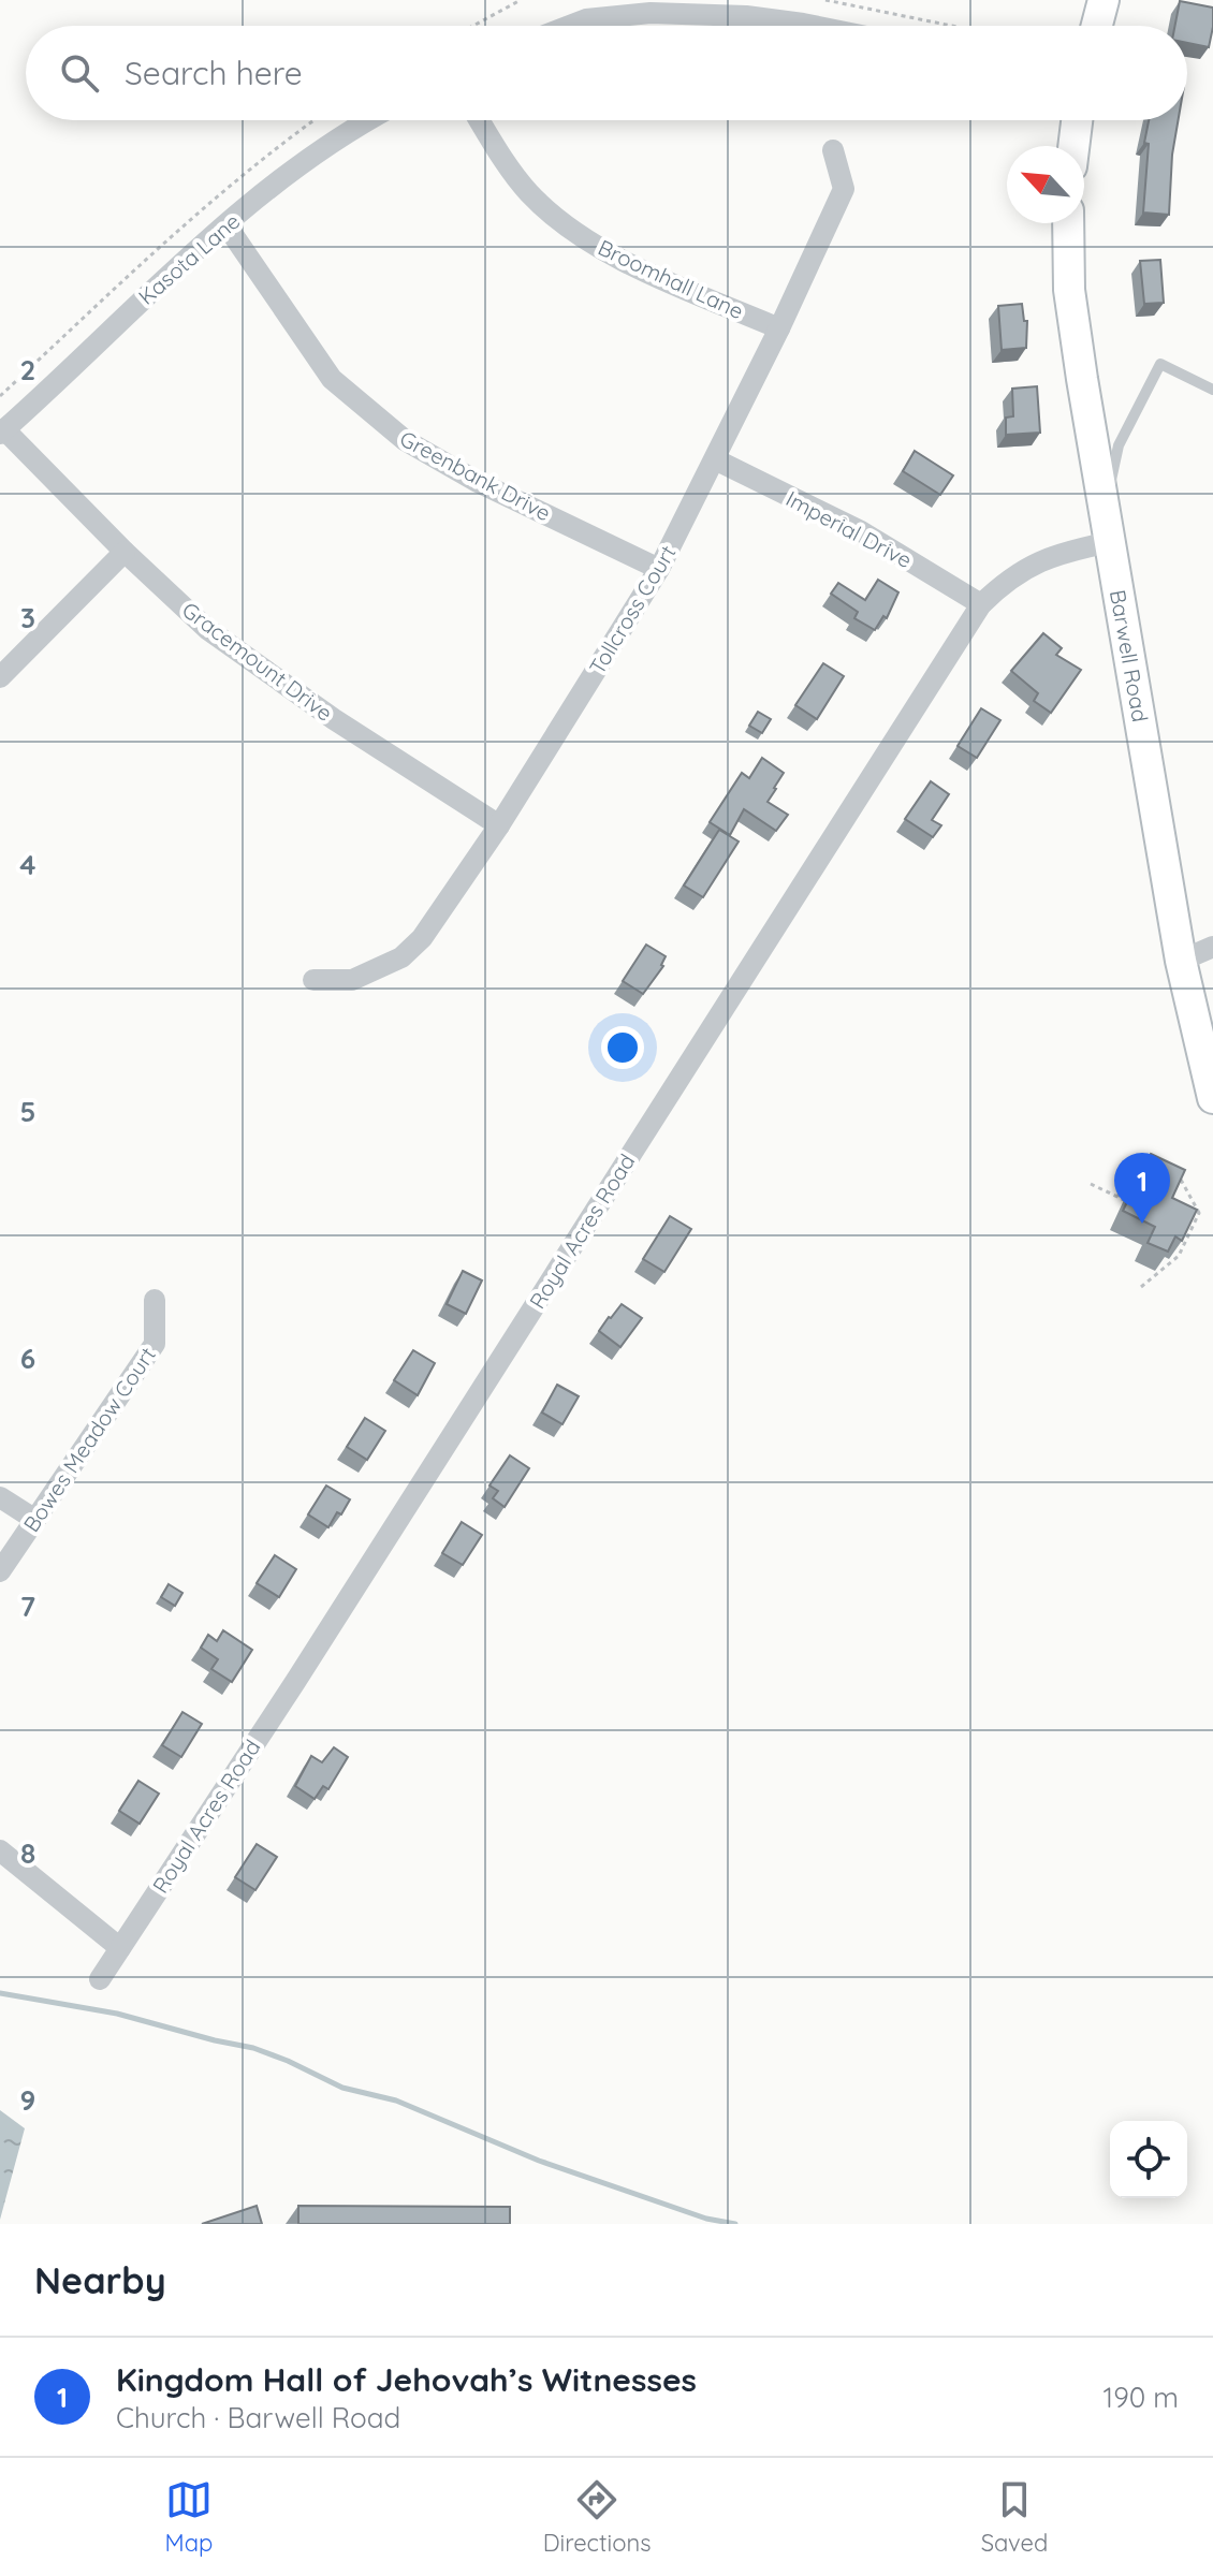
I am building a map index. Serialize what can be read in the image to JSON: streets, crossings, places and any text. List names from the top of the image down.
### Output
{
  "streets": {
    "street": [
      "Kasota Lane",
      "Broomhall Lane",
      "Greenbank Drive",
      "Imperial Drive",
      "Tollcross Court",
      "Barwell Road",
      "Gracemount Drive",
      "Royal Acres Road",
      "Bowes Meadow Court"
    ]
  },
  "crossings": [
    ["Kasota Lane", "Greenbank Drive"],
    ["Kasota Lane", "Gracemount Drive"],
    ["Broomhall Lane", "Tollcross Court"],
    ["Greenbank Drive", "Tollcross Court"],
    ["Imperial Drive", "Tollcross Court"],
    ["Imperial Drive", "Royal Acres Road"],
    ["Tollcross Court", "Gracemount Drive"],
    ["Barwell Road", "Royal Acres Road"]
  ],
  "north": "top left",
  "page": {
    "search": "Search here",
    "pins": "1",
    "heading": "Nearby",
    "list": [
      {
        "mark": "1",
        "name": "Kingdom Hall of Jehovah’s Witnesses",
        "note": "Church · Barwell Road",
        "value": "190 m"
      }
    ],
    "nav": ["Map", "Directions", "Saved"]
  },
  "grid": {
    "rows": [
      "2",
      "3",
      "4",
      "5",
      "6",
      "7",
      "8",
      "9"
    ]
  }
}
